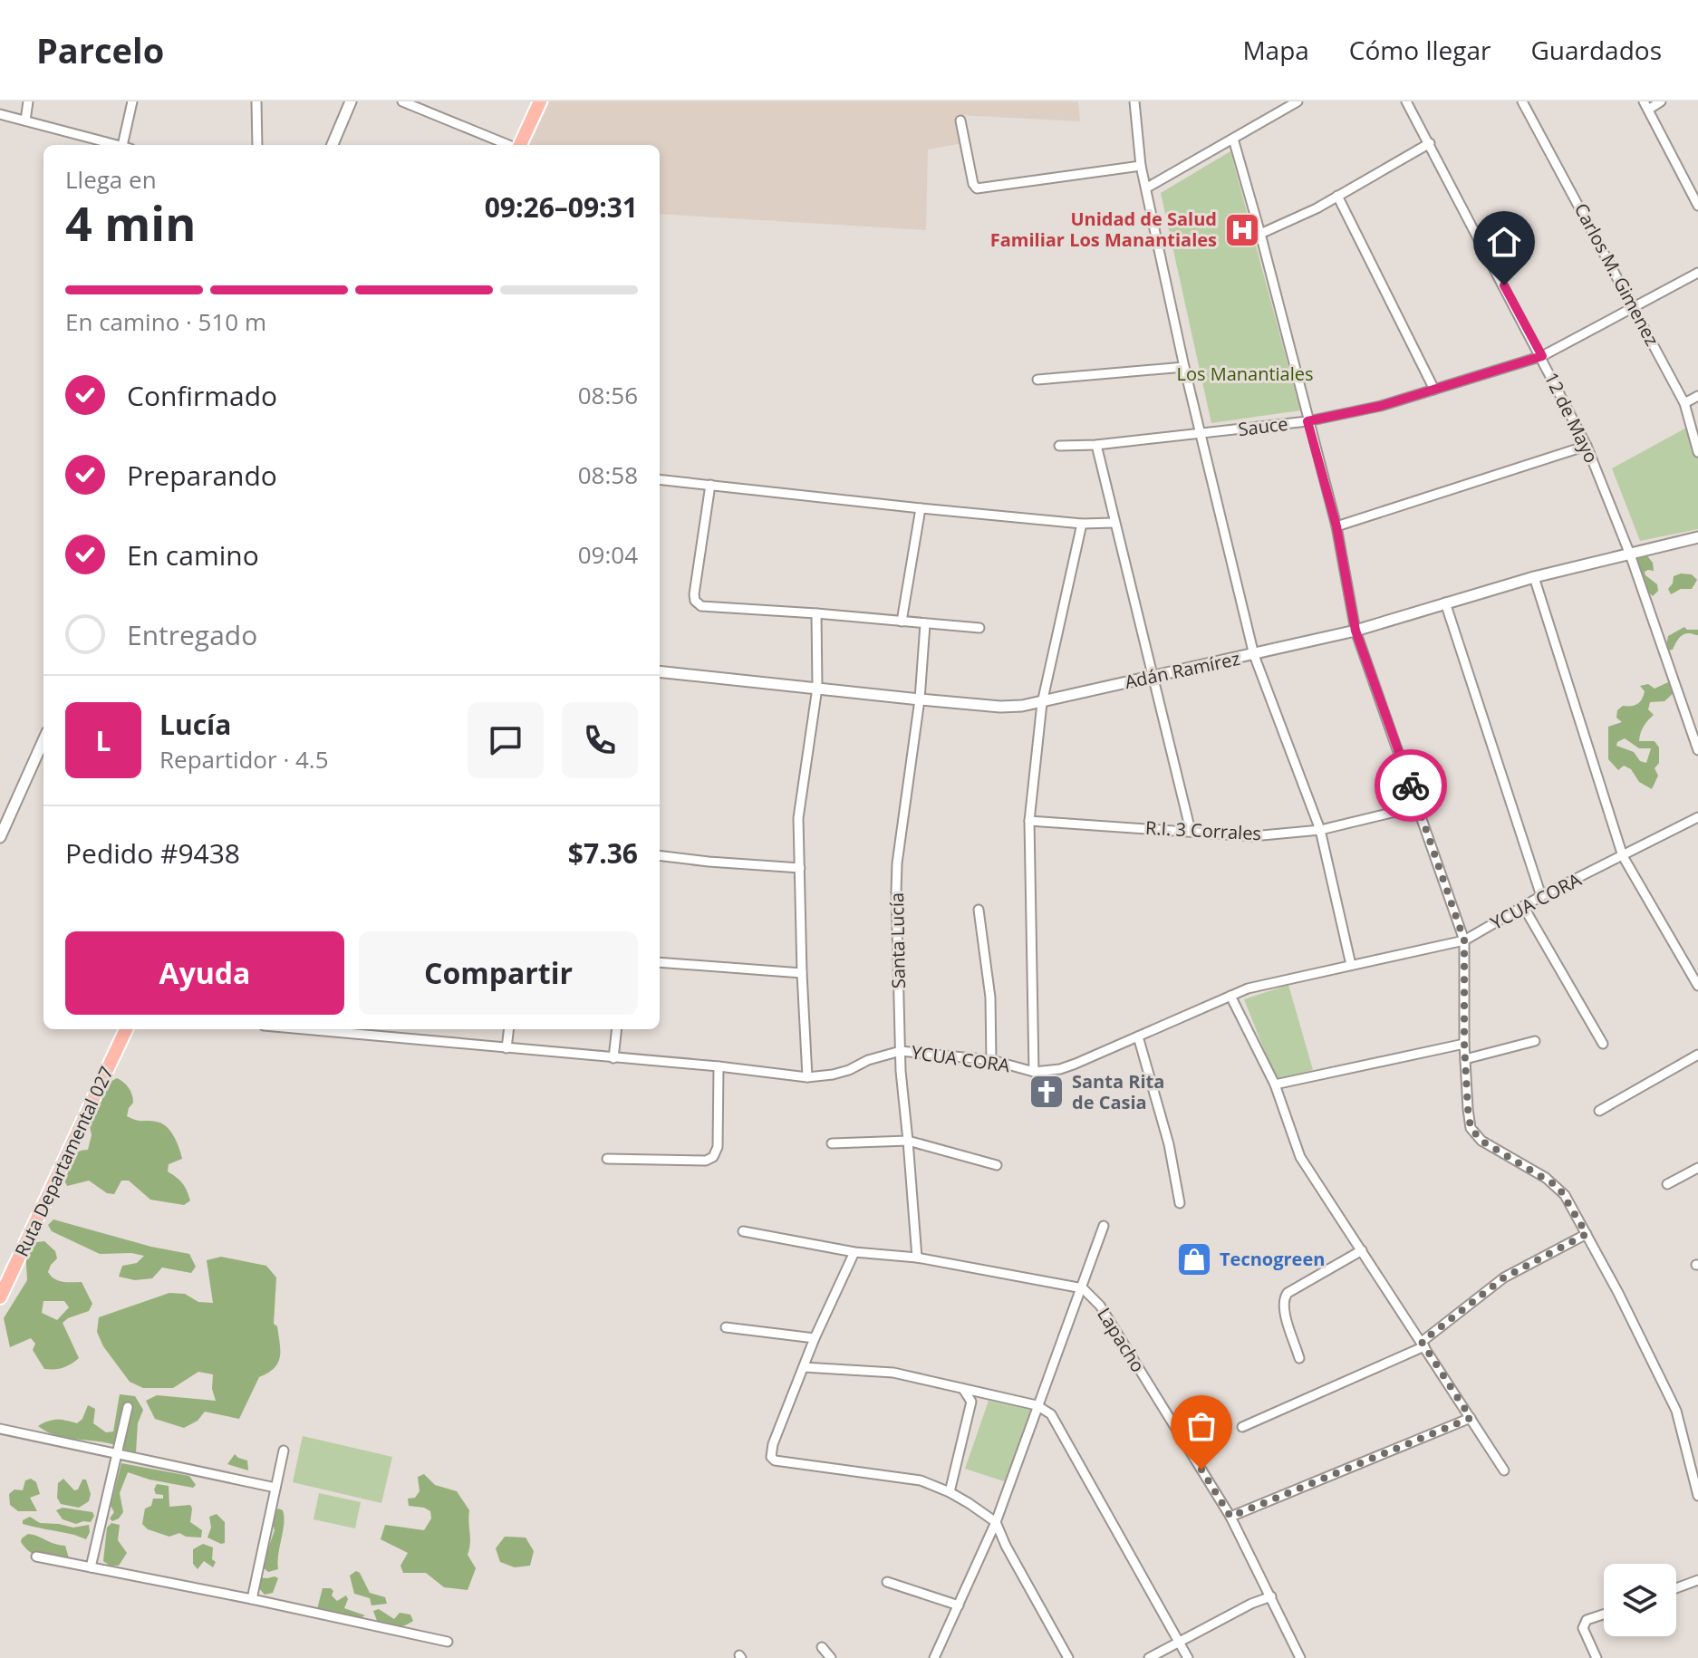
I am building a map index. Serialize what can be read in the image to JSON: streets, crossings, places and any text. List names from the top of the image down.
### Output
{
  "streets": {
    "main road": ["Ruta Departamental 027"],
    "street": [
      "Carlos M. Gimenez",
      "12 de Mayo",
      "Sauce",
      "Adán Ramírez",
      "R.I. 3 Corrales",
      "YCUA CORA",
      "Santa Lucía",
      "Lapacho"
    ]
  },
  "crossings": [
    ["Carlos M. Gimenez", "Sauce"],
    ["12 de Mayo", "Sauce"],
    ["12 de Mayo", "Adán Ramírez"],
    ["Adán Ramírez", "Santa Lucía"],
    ["YCUA CORA", "Santa Lucía"]
  ],
  "parks": ["Los Manantiales"],
  "places": {
    "hospital": ["Unidad de Salud Familiar Los Manantiales"],
    "church": ["Santa Rita de Casia"],
    "shop": ["Tecnogreen"]
  },
  "page": {
    "header": "Parcelo",
    "nav": ["Mapa", "Cómo llegar", "Guardados"],
    "heading": ["4 min", "Llega en", "09:26–09:31"],
    "panel": [
      "Lucía",
      "Repartidor · 4.5",
      "Pedido #9438",
      "$7.36"
    ],
    "bar": "En camino · 510 m",
    "list": [
      ["Confirmado", "08:56"],
      ["Preparando", "08:58"],
      ["En camino", "09:04"],
      "Entregado"
    ],
    "round": "L",
    "buttons": ["Ayuda", "Compartir"]
  }
}
